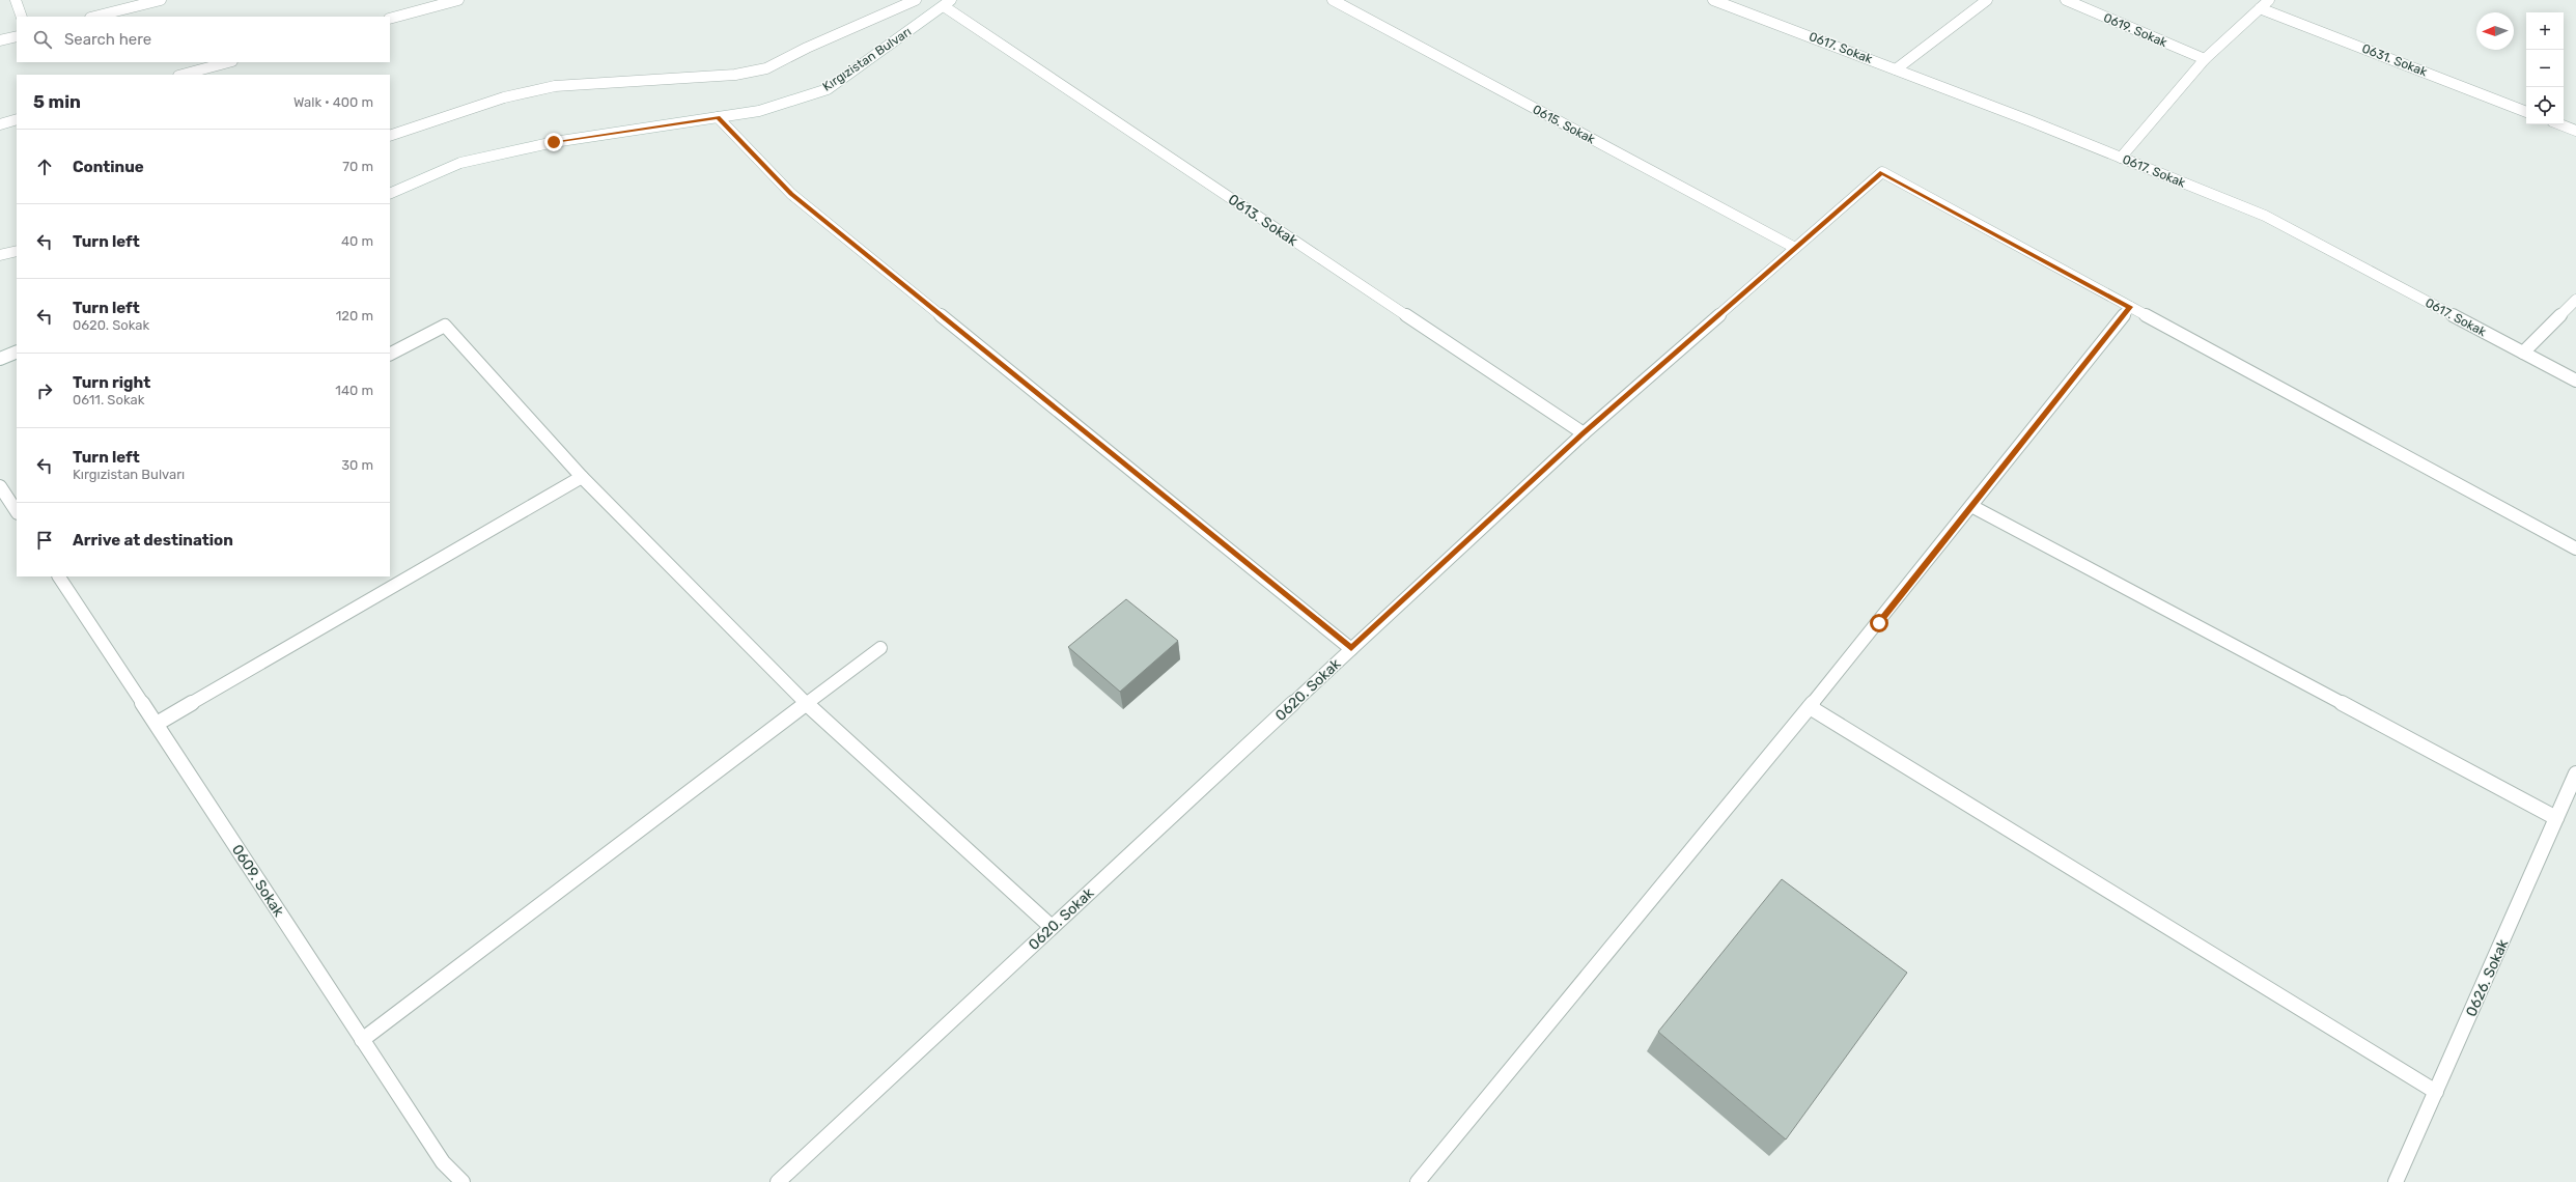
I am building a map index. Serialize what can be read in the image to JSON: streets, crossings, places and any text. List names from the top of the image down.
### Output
{
  "streets": {
    "street": [
      "0619. Sokak",
      "0617. Sokak",
      "Kırgızistan Bulvarı",
      "0631. Sokak",
      "0615. Sokak",
      "0613. Sokak",
      "0620. Sokak",
      "0609. Sokak",
      "0626. Sokak"
    ]
  },
  "crossings": [
    ["Kırgızistan Bulvarı", "0613. Sokak"],
    ["0615. Sokak", "0620. Sokak"],
    ["0613. Sokak", "0620. Sokak"]
  ],
  "north": "left",
  "page": {
    "map_buttons": ["+", "−"],
    "search": "Search here",
    "heading": ["5 min", "Walk · 400 m"],
    "list": [
      ["Continue", "70 m"],
      ["Turn left", "40 m"],
      ["Turn left", "0620. Sokak", "120 m"],
      ["Turn right", "0611. Sokak", "140 m"],
      ["Turn left", "Kırgızistan Bulvarı", "30 m"],
      "Arrive at destination"
    ]
  }
}
